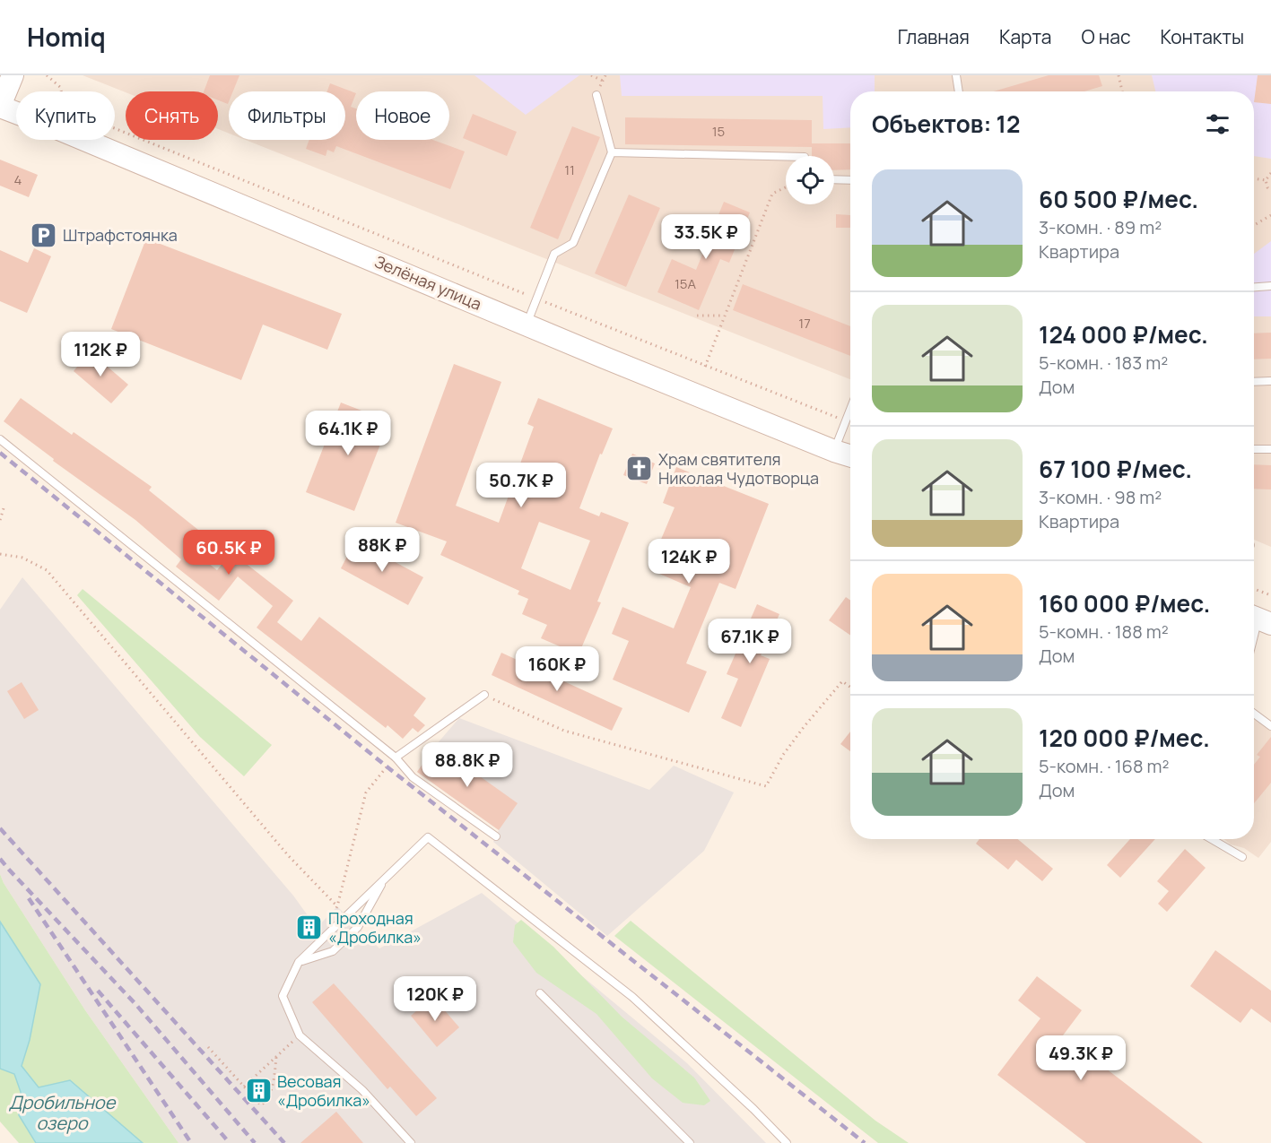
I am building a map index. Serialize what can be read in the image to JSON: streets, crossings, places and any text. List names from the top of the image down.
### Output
{
  "streets": {
    "main road": ["Зелёная улица"]
  },
  "water": ["Дробильное озеро"],
  "places": {
    "parking": ["Штрафстоянка"],
    "church": ["Храм святителя Николая Чудотворца"],
    "building": ["Проходная «Дробилка»", "Весовая «Дробилка»"]
  },
  "house_numbers": [
    "15",
    "11",
    "4",
    "15А",
    "17"
  ],
  "page": {
    "header": "Homiq",
    "nav": [
      "Главная",
      "Карта",
      "О нас",
      "Контакты"
    ],
    "chip": [
      "Купить",
      "Снять",
      "Фильтры",
      "Новое"
    ],
    "heading": "Объектов: 12",
    "list": [
      {
        "name": "60 500 ₽/мес.",
        "note": "3-комн. · 89 m² · Квартира"
      },
      {
        "name": "124 000 ₽/мес.",
        "note": "5-комн. · 183 m² · Дом"
      },
      {
        "name": "67 100 ₽/мес.",
        "note": "3-комн. · 98 m² · Квартира"
      },
      {
        "name": "160 000 ₽/мес.",
        "note": "5-комн. · 188 m² · Дом"
      },
      {
        "name": "120 000 ₽/мес.",
        "note": "5-комн. · 168 m² · Дом"
      }
    ],
    "price": [
      "33.5K ₽",
      "112K ₽",
      "64.1K ₽",
      "50.7K ₽",
      "88K ₽",
      "60.5K ₽",
      "124K ₽",
      "67.1K ₽",
      "160K ₽",
      "88.8K ₽",
      "120K ₽",
      "49.3K ₽"
    ]
  }
}
